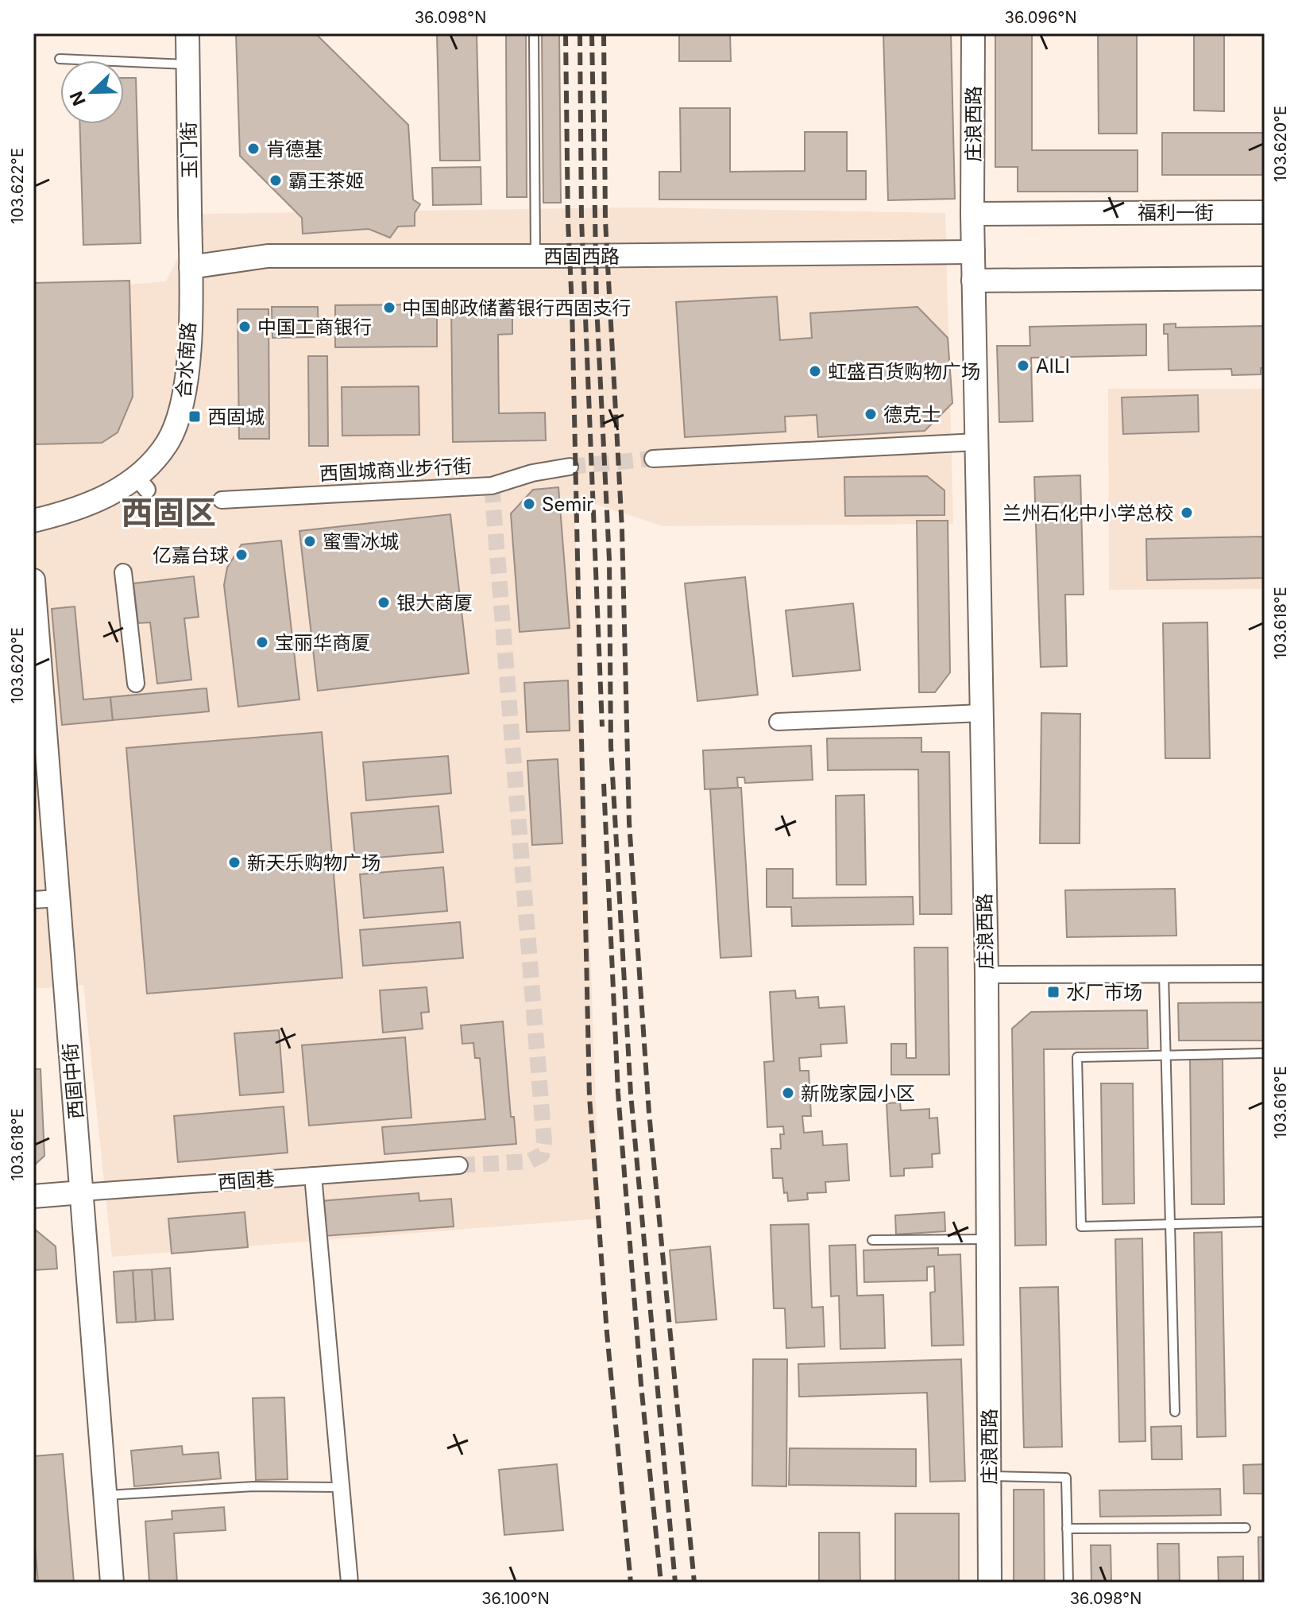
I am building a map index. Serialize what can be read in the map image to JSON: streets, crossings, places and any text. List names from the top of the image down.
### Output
{
  "streets": {
    "street": [
      "庄浪西路",
      "玉门街",
      "福利一街",
      "西固西路",
      "合水南路",
      "西固城商业步行街",
      "西固中街",
      "西固巷"
    ]
  },
  "crossings": [
    ["庄浪西路", "福利一街"],
    ["庄浪西路", "西固西路"],
    ["玉门街", "西固西路"],
    ["玉门街", "合水南路"],
    ["西固西路", "合水南路"],
    ["西固中街", "西固巷"]
  ],
  "districts": ["西固区"],
  "places": {
    "other": [
      "肯德基",
      "霸王茶姬",
      "中国邮政储蓄银行西固支行",
      "中国工商银行",
      "AILI",
      "虹盛百货购物广场",
      "德克士",
      "Semir",
      "兰州石化中小学总校",
      "蜜雪冰城",
      "亿嘉台球",
      "银大商厦",
      "宝丽华商厦",
      "新天乐购物广场",
      "新陇家园小区"
    ],
    "transit": ["西固城", "水厂市场"]
  },
  "north": "bottom left",
  "coordinates": [
    "36.098°N",
    "36.096°N",
    "103.620°E",
    "103.622°E",
    "103.618°E",
    "103.616°E",
    "36.100°N"
  ]
}
